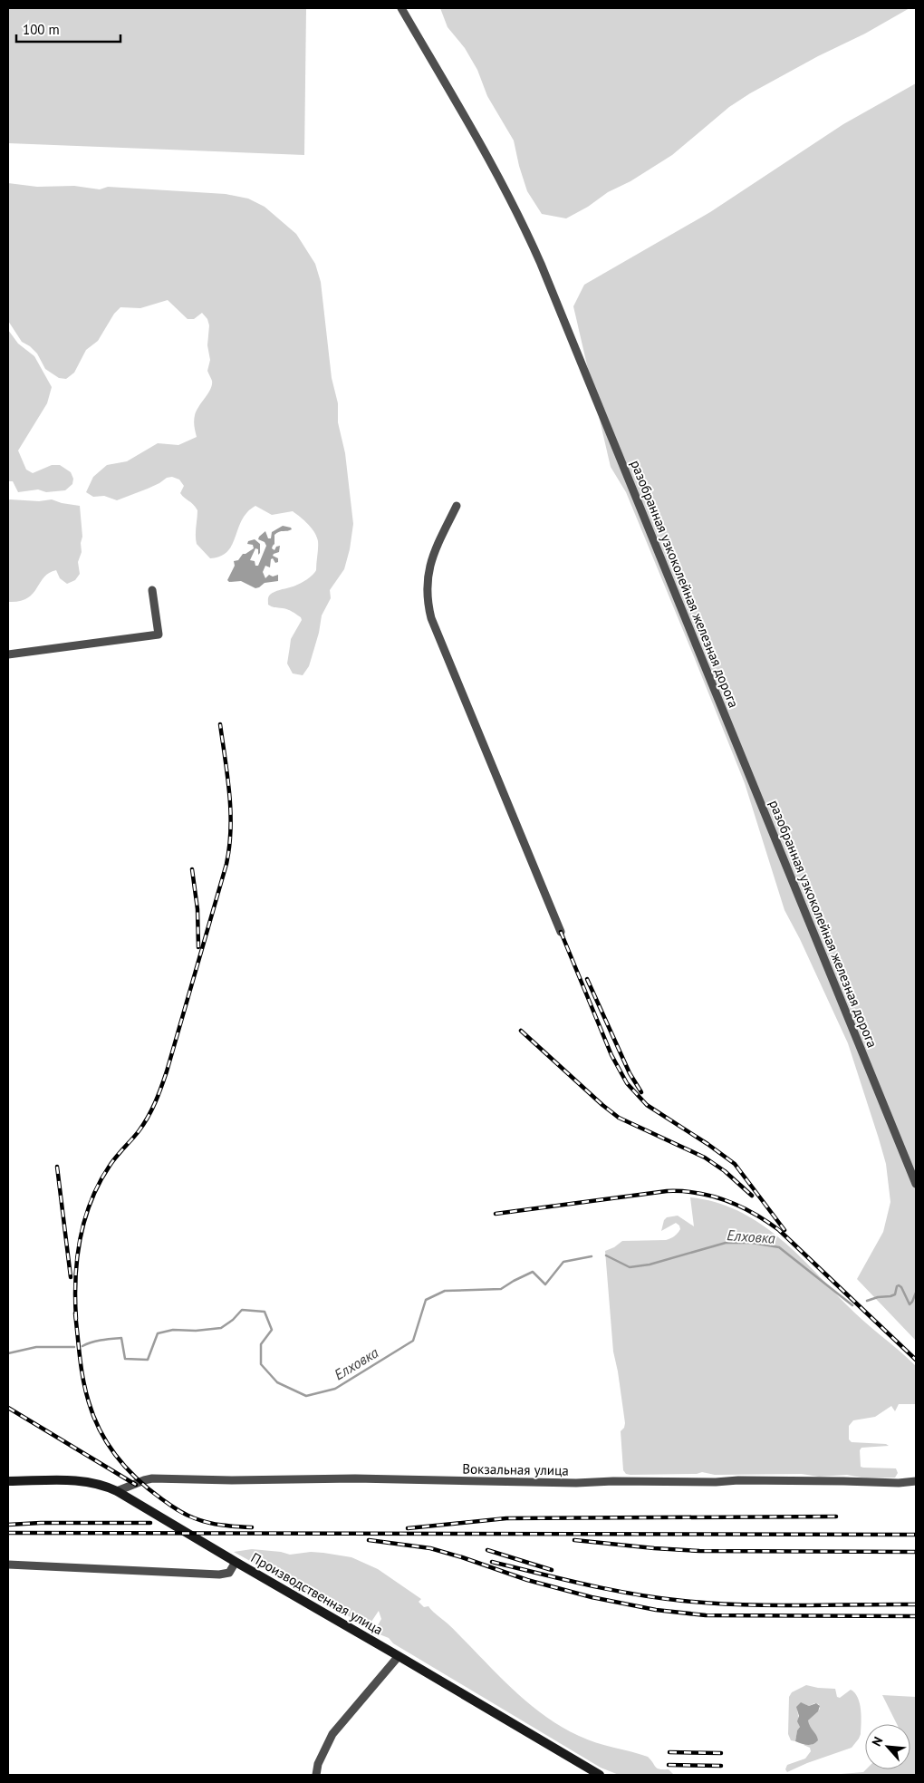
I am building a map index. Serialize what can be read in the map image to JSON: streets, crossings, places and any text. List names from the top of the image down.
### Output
{
  "streets": {
    "main road": ["Производственная улица"],
    "street": ["разобранная узкоколейная железная дорога", "Вокзальная улица"]
  },
  "crossings": [
    ["Вокзальная улица", "Производственная улица"]
  ],
  "water": ["Елховка"],
  "scale_bar": "100 m",
  "north": "top left"
}
